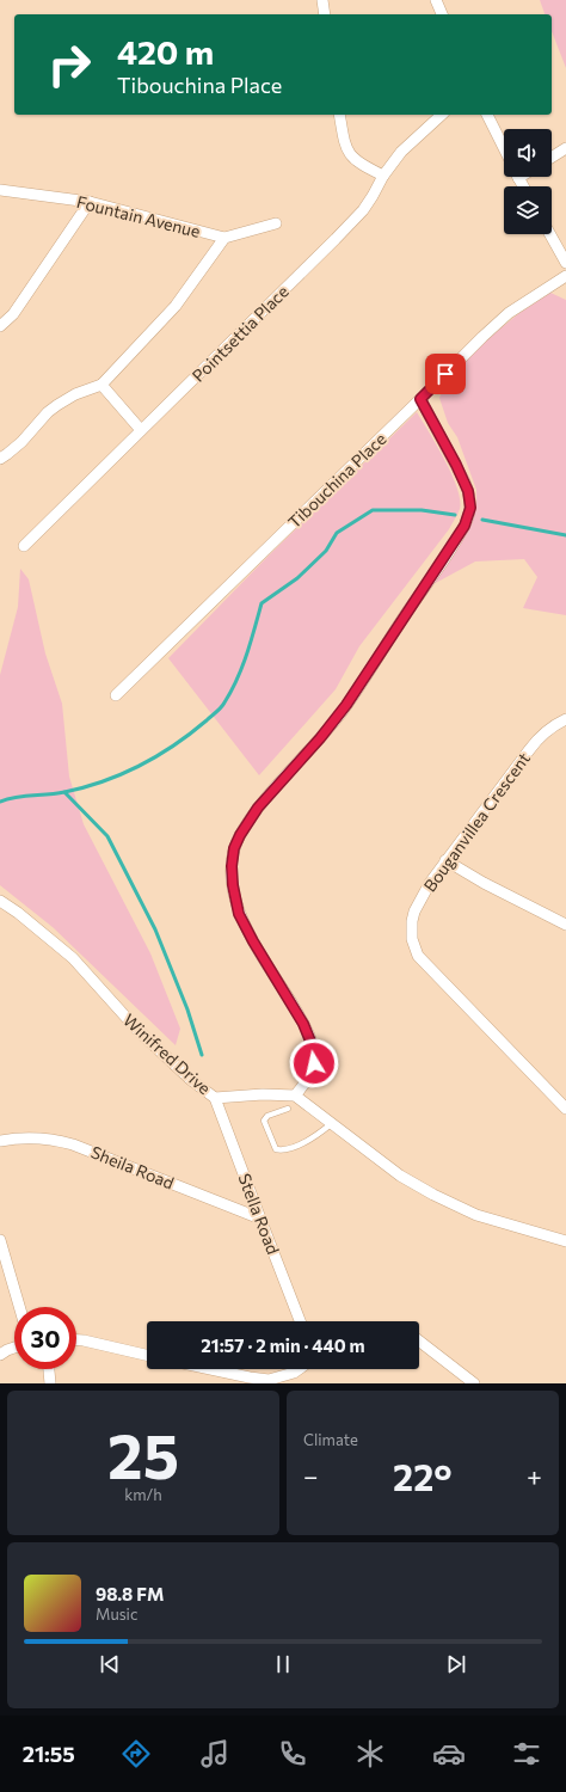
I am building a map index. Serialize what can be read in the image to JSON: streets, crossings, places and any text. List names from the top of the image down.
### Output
{
  "streets": {
    "street": [
      "Fountain Avenue",
      "Pointsettia Place",
      "Tibouchina Place",
      "Bouganvillea Crescent",
      "Winifred Drive",
      "Sheila Road",
      "Stella Road"
    ]
  },
  "crossings": [
    ["Winifred Drive", "Stella Road"],
    ["Sheila Road", "Stella Road"]
  ],
  "page": {
    "turn": ["420 m", "Tibouchina Place"],
    "limit": "30",
    "trip": "21:57 · 2 min · 440 m",
    "tile": [
      ["25", "km/h"],
      "Climate"
    ],
    "heat": ["−", "22°", "+"],
    "song": ["98.8 FM", "Music"],
    "tabs": "21:55"
  }
}
